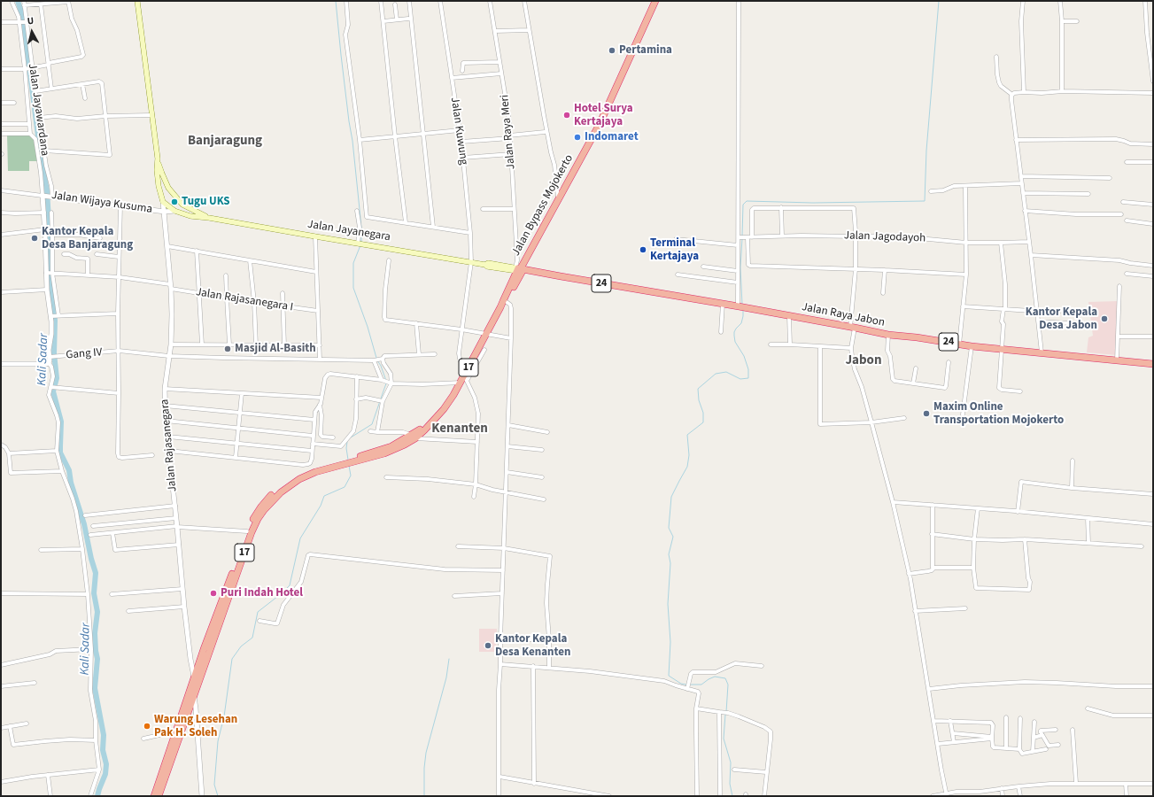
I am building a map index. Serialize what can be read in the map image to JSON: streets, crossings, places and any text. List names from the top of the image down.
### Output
{
  "streets": {
    "highway": [
      "Jalan Bypass Mojokerto",
      "24",
      "Jalan Raya Jabon",
      "17"
    ],
    "main road": ["Jalan Jayanegara"],
    "street": [
      "Jalan Jayawardana",
      "Jalan Kuwung",
      "Jalan Raya Meri",
      "Jalan Wijaya Kusuma",
      "Jalan Jagodayoh",
      "Jalan Rajasanegara I",
      "Gang IV",
      "Jalan Rajasanegara"
    ]
  },
  "crossings": [
    ["Jalan Jayawardana", "Jalan Wijaya Kusuma"],
    ["Jalan Kuwung", "Jalan Bypass Mojokerto"],
    ["Jalan Kuwung", "Jalan Jayanegara"],
    ["Jalan Raya Meri", "Jalan Bypass Mojokerto"],
    ["Jalan Raya Meri", "Jalan Jayanegara"],
    ["Jalan Raya Meri", "Jalan Raya Jabon"],
    ["Jalan Wijaya Kusuma", "Jalan Jayanegara"],
    ["Jalan Wijaya Kusuma", "Jalan Rajasanegara I"],
    ["Jalan Wijaya Kusuma", "Gang IV"],
    ["Jalan Wijaya Kusuma", "Jalan Rajasanegara"],
    ["Jalan Bypass Mojokerto", "Jalan Jayanegara"],
    ["Jalan Bypass Mojokerto", "Jalan Raya Jabon"],
    ["Jalan Bypass Mojokerto", "Jalan Rajasanegara"],
    ["Jalan Jayanegara", "Jalan Raya Jabon"],
    ["Jalan Jayanegara", "Jalan Rajasanegara"],
    ["Jalan Rajasanegara I", "Jalan Rajasanegara"],
    ["Gang IV", "Jalan Rajasanegara"]
  ],
  "districts": ["Banjaragung", "Jabon", "Kenanten"],
  "water": ["Kali Sadar"],
  "places": [
    "Pertamina",
    "Hotel Surya Kertajaya",
    "Indomaret",
    "Tugu UKS",
    "Kantor Kepala Desa Banjaragung",
    "Terminal Kertajaya",
    "Kantor Kepala Desa Jabon",
    "Masjid Al-Basith",
    "Maxim Online Transportation Mojokerto",
    "Puri Indah Hotel",
    "Kantor Kepala Desa Kenanten",
    "Warung Lesehan Pak H. Soleh"
  ],
  "north": "top"
}
